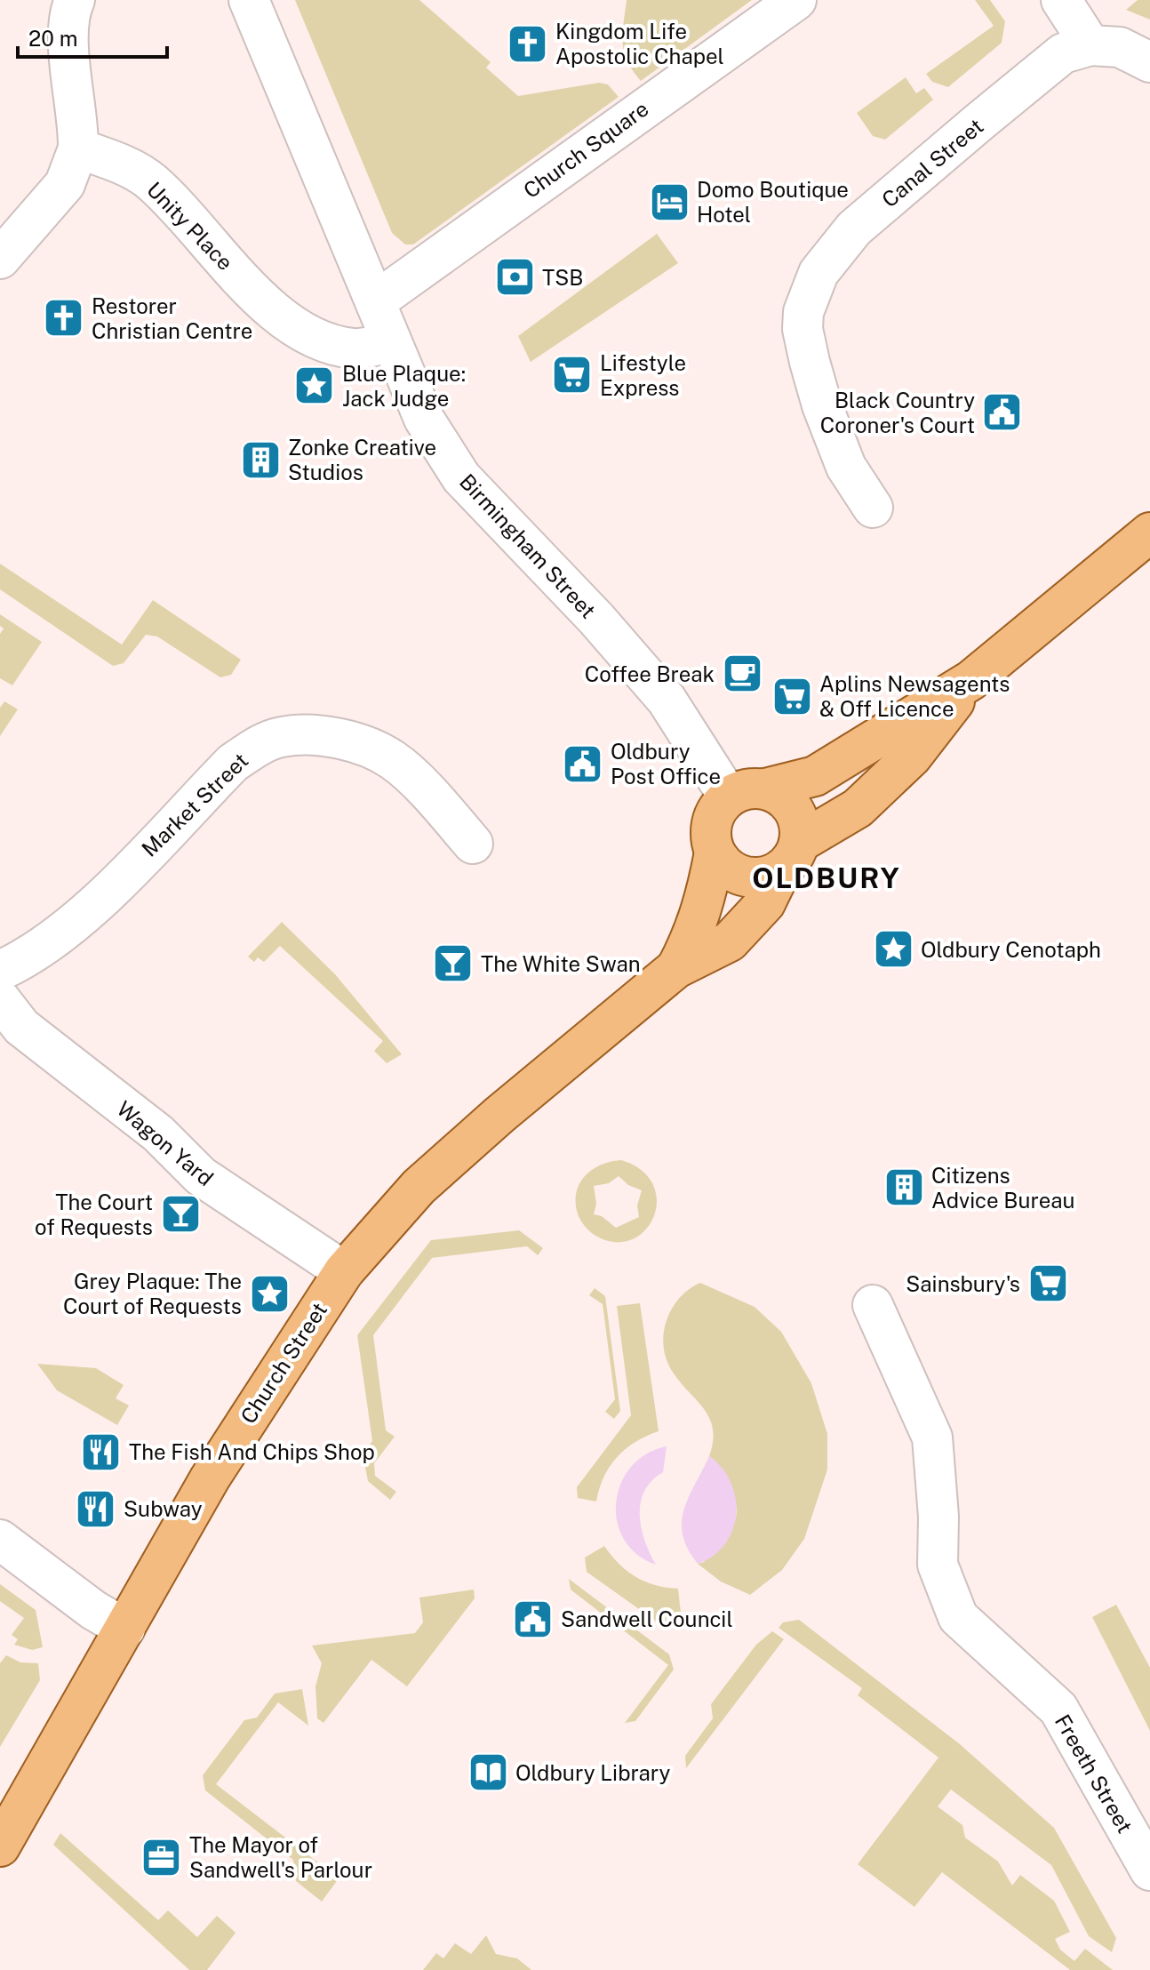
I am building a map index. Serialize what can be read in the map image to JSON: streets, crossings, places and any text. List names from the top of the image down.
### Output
{
  "streets": {
    "main road": ["Church Street"],
    "street": [
      "Church Square",
      "Canal Street",
      "Unity Place",
      "Birmingham Street",
      "Market Street",
      "Wagon Yard",
      "Freeth Street"
    ]
  },
  "crossings": [
    ["Church Square", "Birmingham Street"],
    ["Unity Place", "Birmingham Street"],
    ["Birmingham Street", "Church Street"],
    ["Wagon Yard", "Church Street"]
  ],
  "districts": ["OLDBURY"],
  "places": {
    "church": ["Kingdom Life Apostolic Chapel", "Restorer Christian Centre"],
    "hotel": ["Domo Boutique Hotel"],
    "bank": ["TSB"],
    "supermarket": ["Lifestyle Express", "Aplins Newsagents & Off Licence", "Sainsbury's"],
    "place": ["Blue Plaque: Jack Judge", "Oldbury Cenotaph", "Grey Plaque: The Court of Requests"],
    "public building": ["Black Country Coroner's Court", "Oldbury Post Office", "Sandwell Council"],
    "building": ["Zonke Creative Studios", "Citizens Advice Bureau"],
    "cafe": ["Coffee Break"],
    "bar": ["The White Swan", "The Court of Requests"],
    "restaurant": ["The Fish And Chips Shop", "Subway"],
    "library": ["Oldbury Library"],
    "office": ["The Mayor of Sandwell's Parlour"]
  },
  "scale_bar": "20 m"
}
